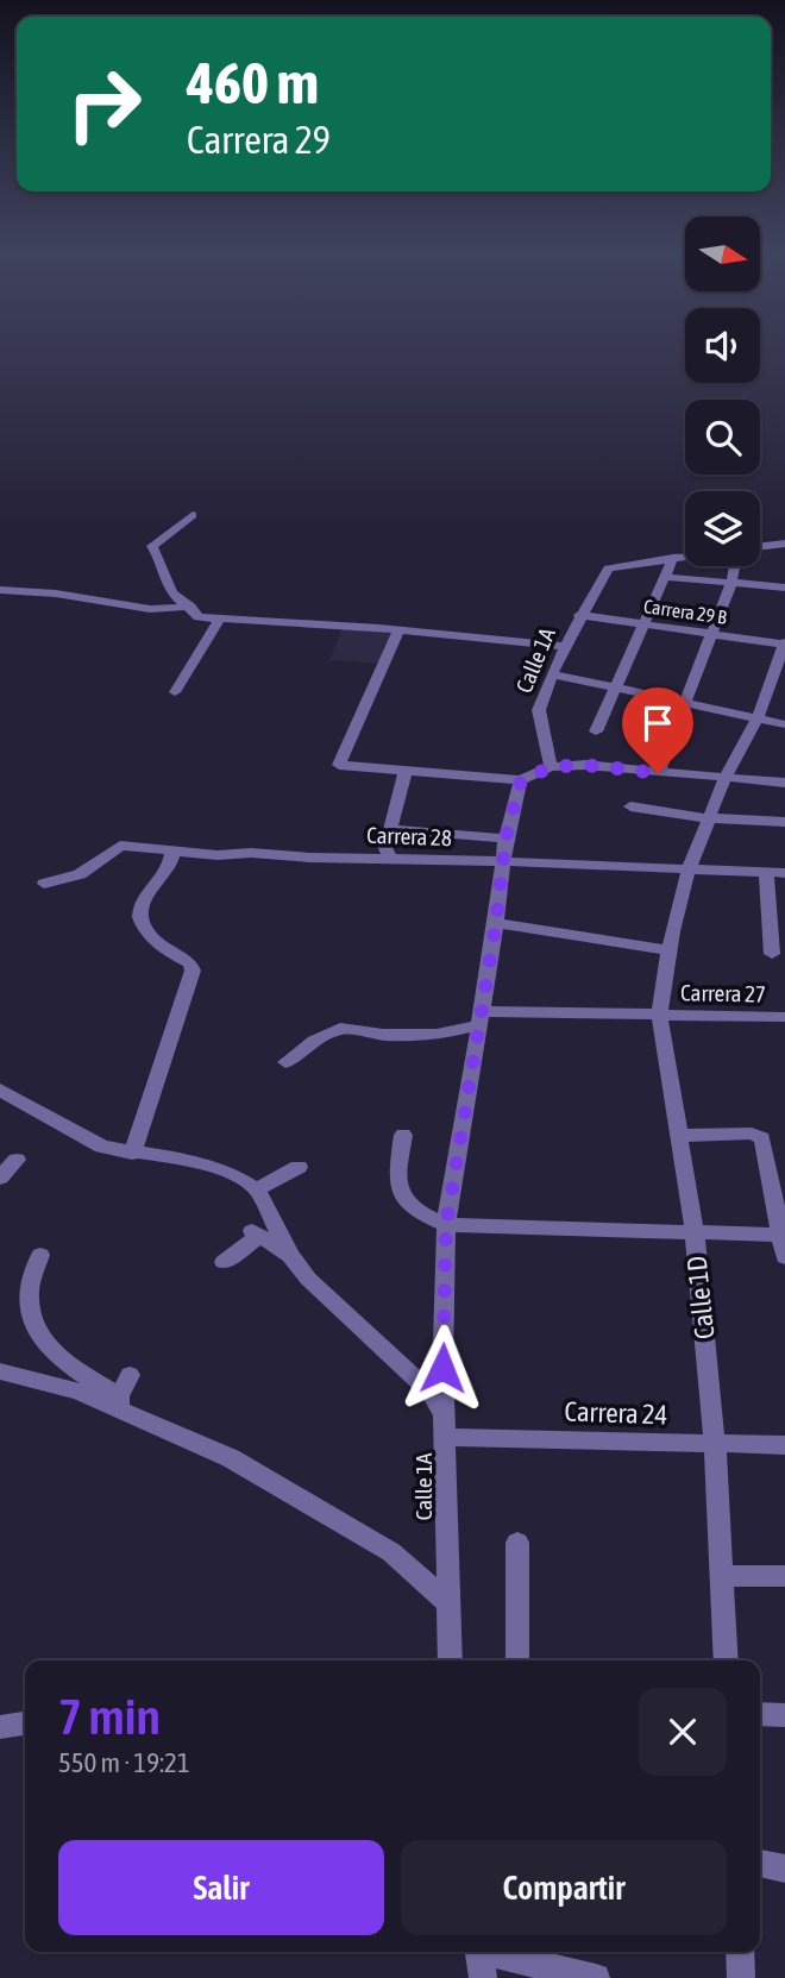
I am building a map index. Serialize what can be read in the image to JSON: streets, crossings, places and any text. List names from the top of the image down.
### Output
{
  "streets": {
    "street": [
      "Carrera 29 B",
      "Calle 1A",
      "Carrera 28",
      "Carrera 27",
      "Calle 1D",
      "Carrera 24"
    ]
  },
  "crossings": [
    ["Carrera 29 B", "Calle 1A"],
    ["Carrera 29 B", "Calle 1D"],
    ["Calle 1A", "Carrera 28"],
    ["Calle 1A", "Carrera 27"],
    ["Calle 1A", "Carrera 24"],
    ["Carrera 28", "Calle 1D"],
    ["Carrera 27", "Calle 1D"],
    ["Calle 1D", "Carrera 24"]
  ],
  "north": "right",
  "page": {
    "turn": ["460 m", "Carrera 29"],
    "heading": ["7 min", "550 m · 19:21"],
    "buttons": ["Salir", "Compartir"]
  }
}
